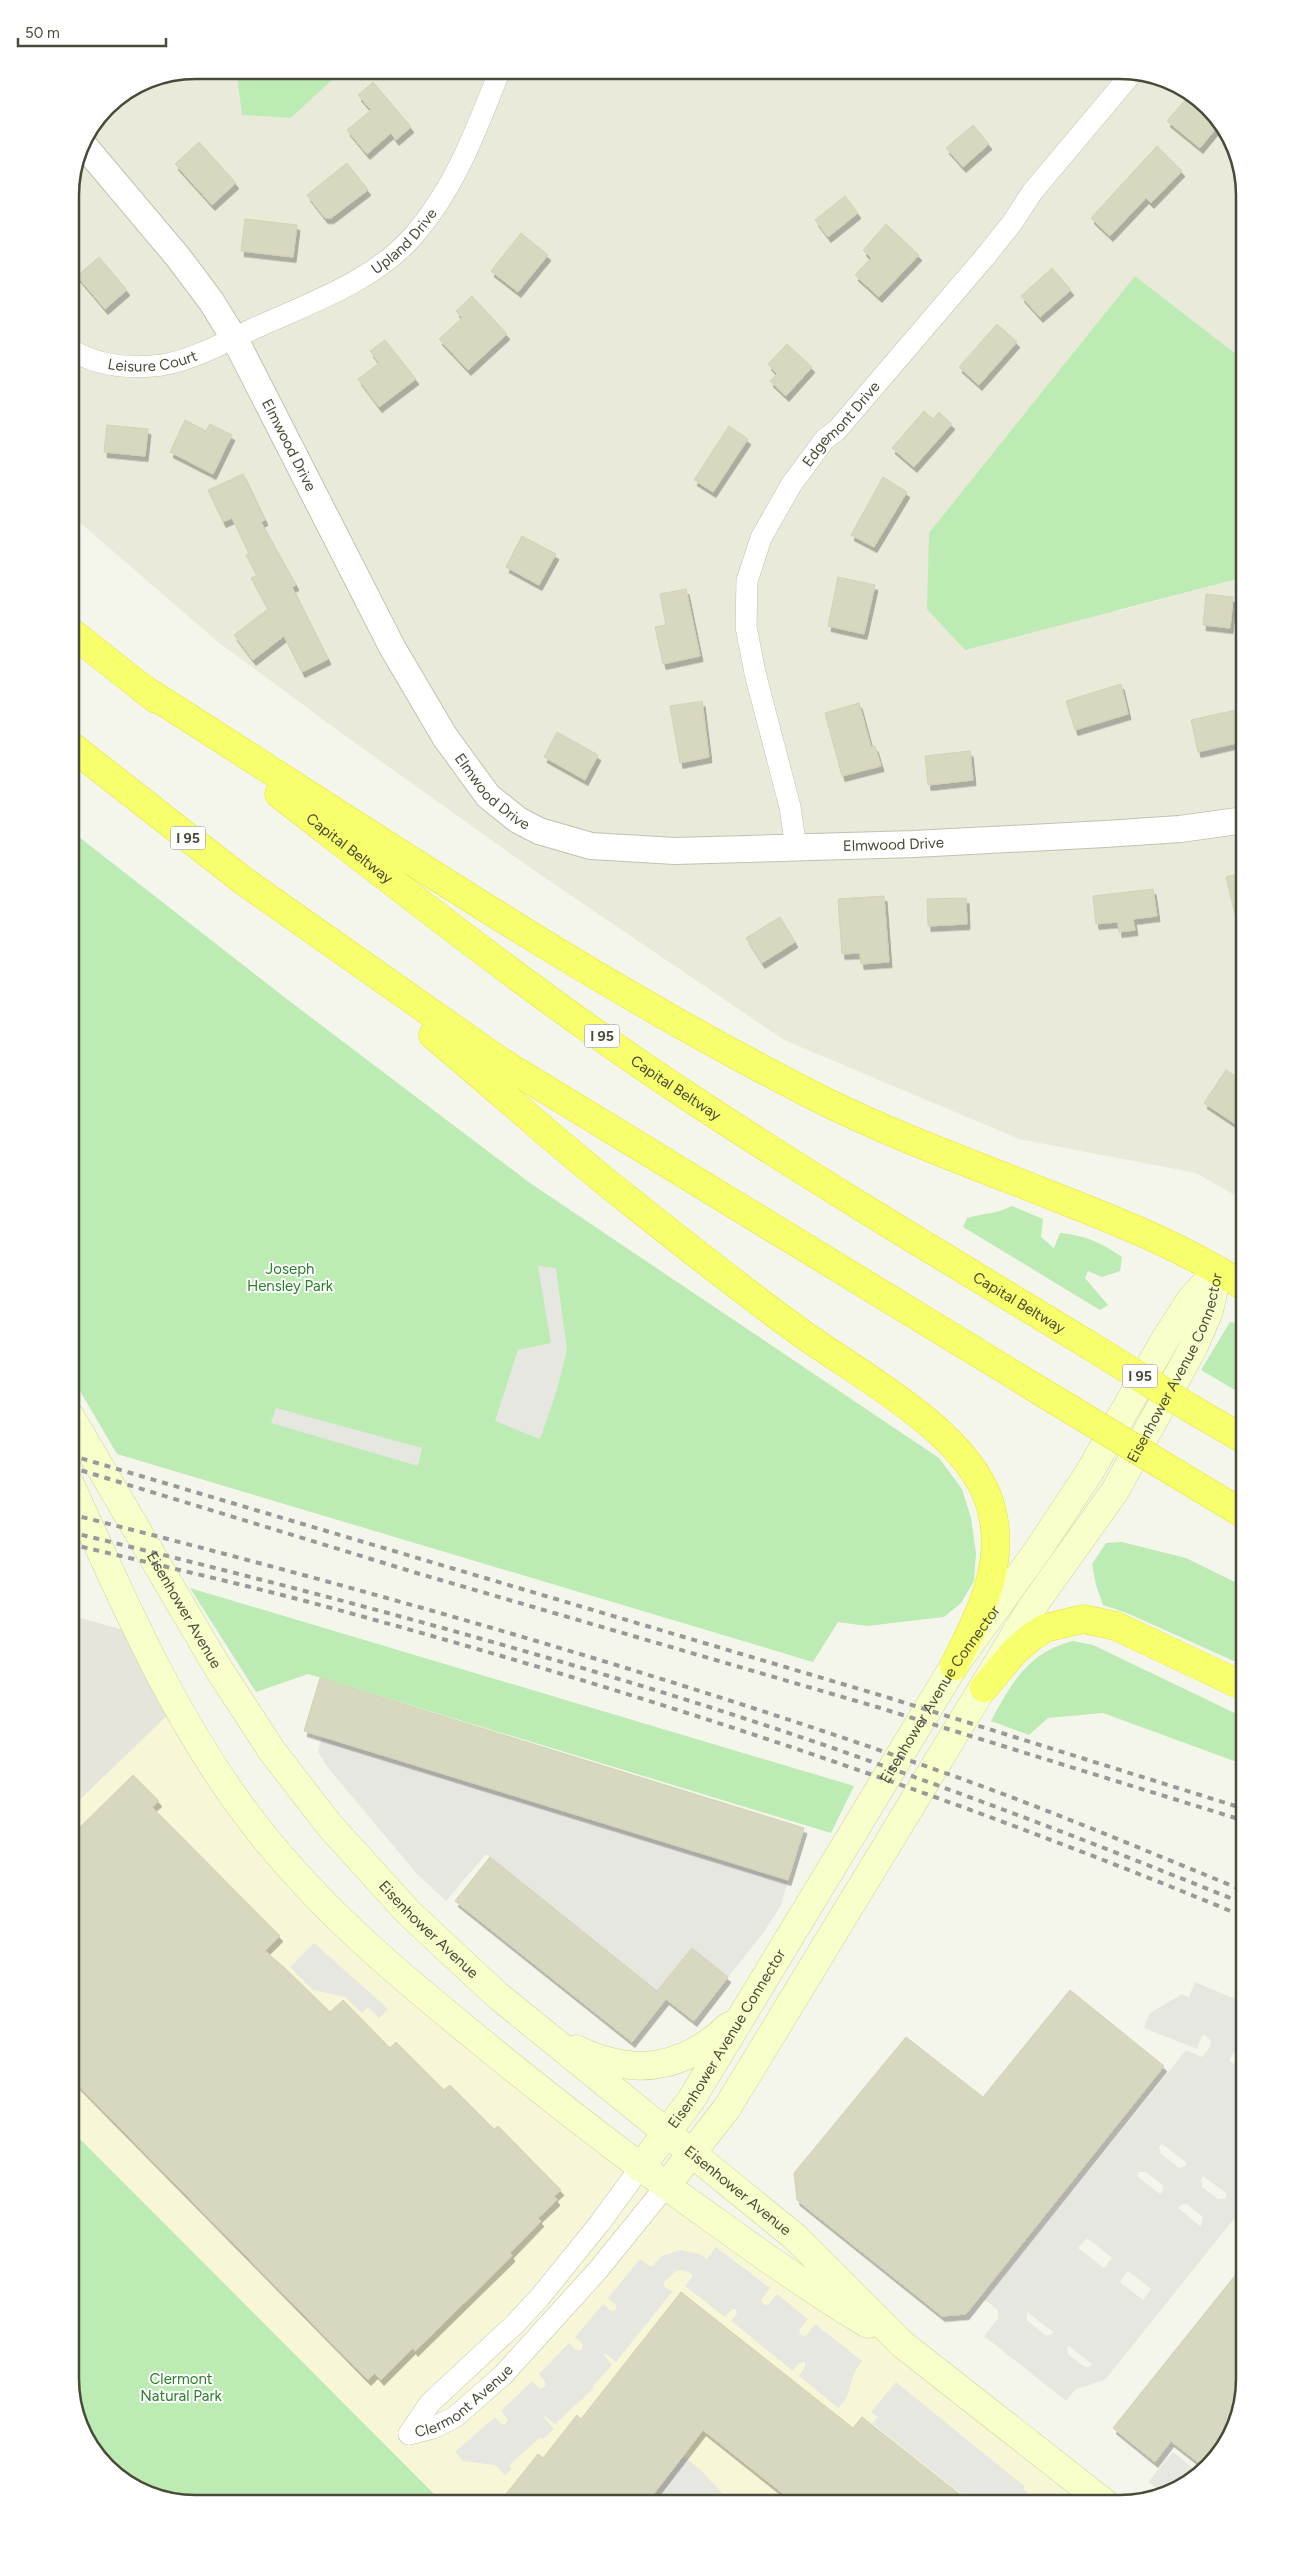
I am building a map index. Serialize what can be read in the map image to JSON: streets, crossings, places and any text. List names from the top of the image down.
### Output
{
  "streets": {
    "highway": ["I 95", "Capital Beltway"],
    "main road": ["Eisenhower Avenue Connector", "Eisenhower Avenue"],
    "street": [
      "Upland Drive",
      "Leisure Court",
      "Edgemont Drive",
      "Elmwood Drive",
      "Clermont Avenue"
    ]
  },
  "crossings": [
    ["Upland Drive", "Leisure Court"],
    ["Upland Drive", "Elmwood Drive"],
    ["Leisure Court", "Elmwood Drive"],
    ["Edgemont Drive", "Elmwood Drive"],
    ["Eisenhower Avenue Connector", "Eisenhower Avenue"],
    ["Eisenhower Avenue Connector", "Clermont Avenue"],
    ["Eisenhower Avenue", "Clermont Avenue"]
  ],
  "parks": ["Joseph Hensley Park", "Clermont Natural Park"],
  "scale_bar": "50 m"
}
